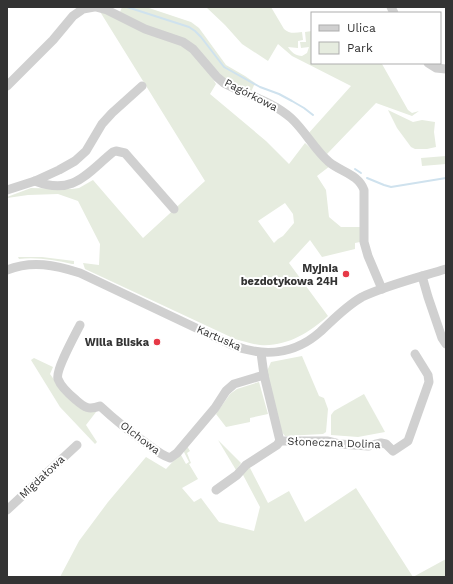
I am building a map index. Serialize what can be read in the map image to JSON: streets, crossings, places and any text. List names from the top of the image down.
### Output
{
  "streets": {
    "street": [
      "Pagórkowa",
      "Kartuska",
      "Olchowa",
      "Słoneczna Dolina",
      "Migdałowa"
    ]
  },
  "crossings": [
    ["Pagórkowa", "Kartuska"],
    ["Kartuska", "Słoneczna Dolina"],
    ["Olchowa", "Słoneczna Dolina"]
  ],
  "places": ["Myjnia bezdotykowa 24H", "Willa Bliska"],
  "legend": ["Ulica", "Park"]
}
